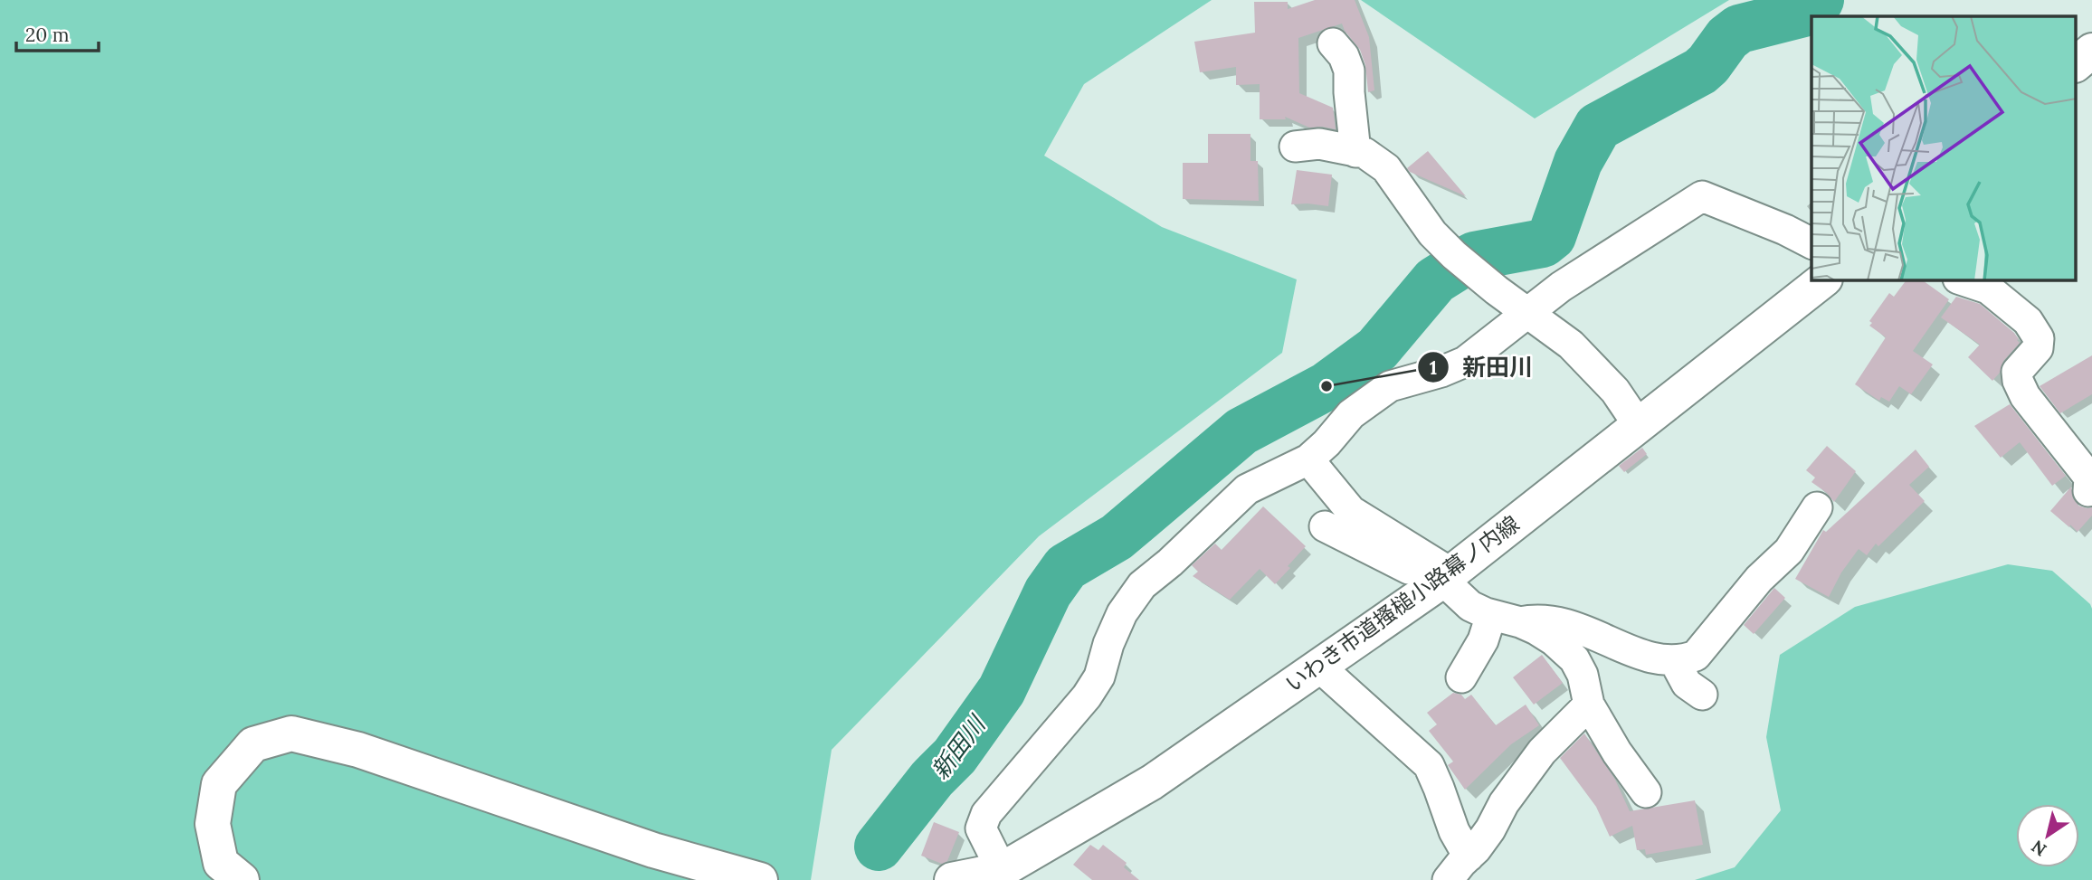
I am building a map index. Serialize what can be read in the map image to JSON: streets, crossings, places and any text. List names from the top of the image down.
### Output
{
  "streets": {
    "street": ["いわき市道搔槌小路幕ノ内線"]
  },
  "water": ["新田川"],
  "places": ["新田川"],
  "scale_bar": "20 m",
  "north": "bottom left"
}
